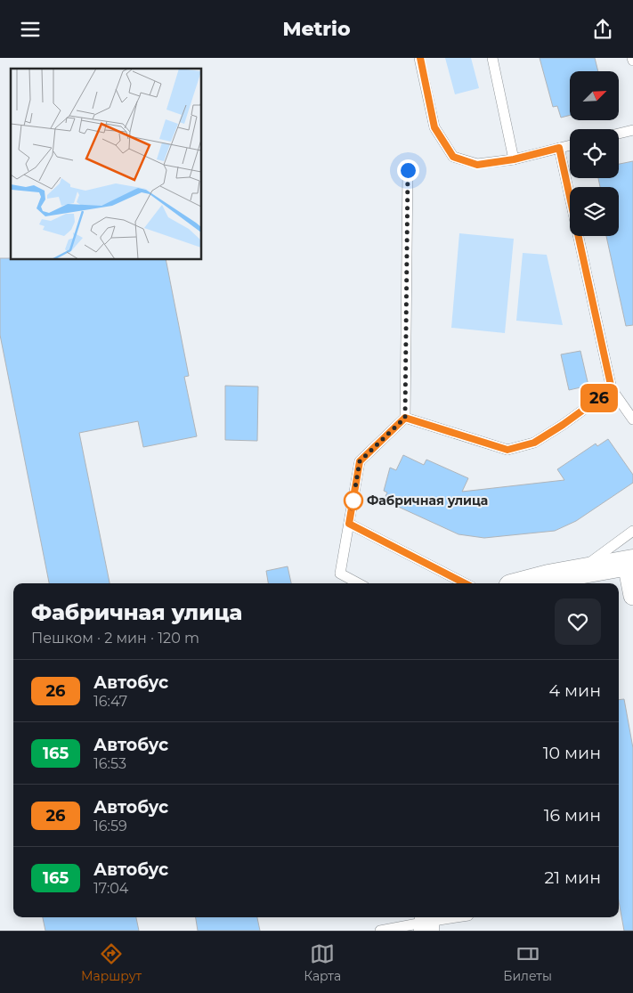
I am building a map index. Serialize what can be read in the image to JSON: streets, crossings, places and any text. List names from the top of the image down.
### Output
{
  "places": ["Фабричная улица"],
  "lines": ["bus line 26"],
  "north": "top right",
  "page": {
    "header": "Metrio",
    "on_map": "26",
    "heading": ["Фабричная улица", "Пешком · 2 мин · 120 m"],
    "list": [
      {
        "mark": "26",
        "name": "Автобус",
        "note": "16:47",
        "value": "4 мин"
      },
      {
        "mark": "165",
        "name": "Автобус",
        "note": "16:53",
        "value": "10 мин"
      },
      {
        "mark": "26",
        "name": "Автобус",
        "note": "16:59",
        "value": "16 мин"
      },
      {
        "mark": "165",
        "name": "Автобус",
        "note": "17:04",
        "value": "21 мин"
      }
    ],
    "tabs": ["Маршрут", "Карта", "Билеты"]
  }
}
